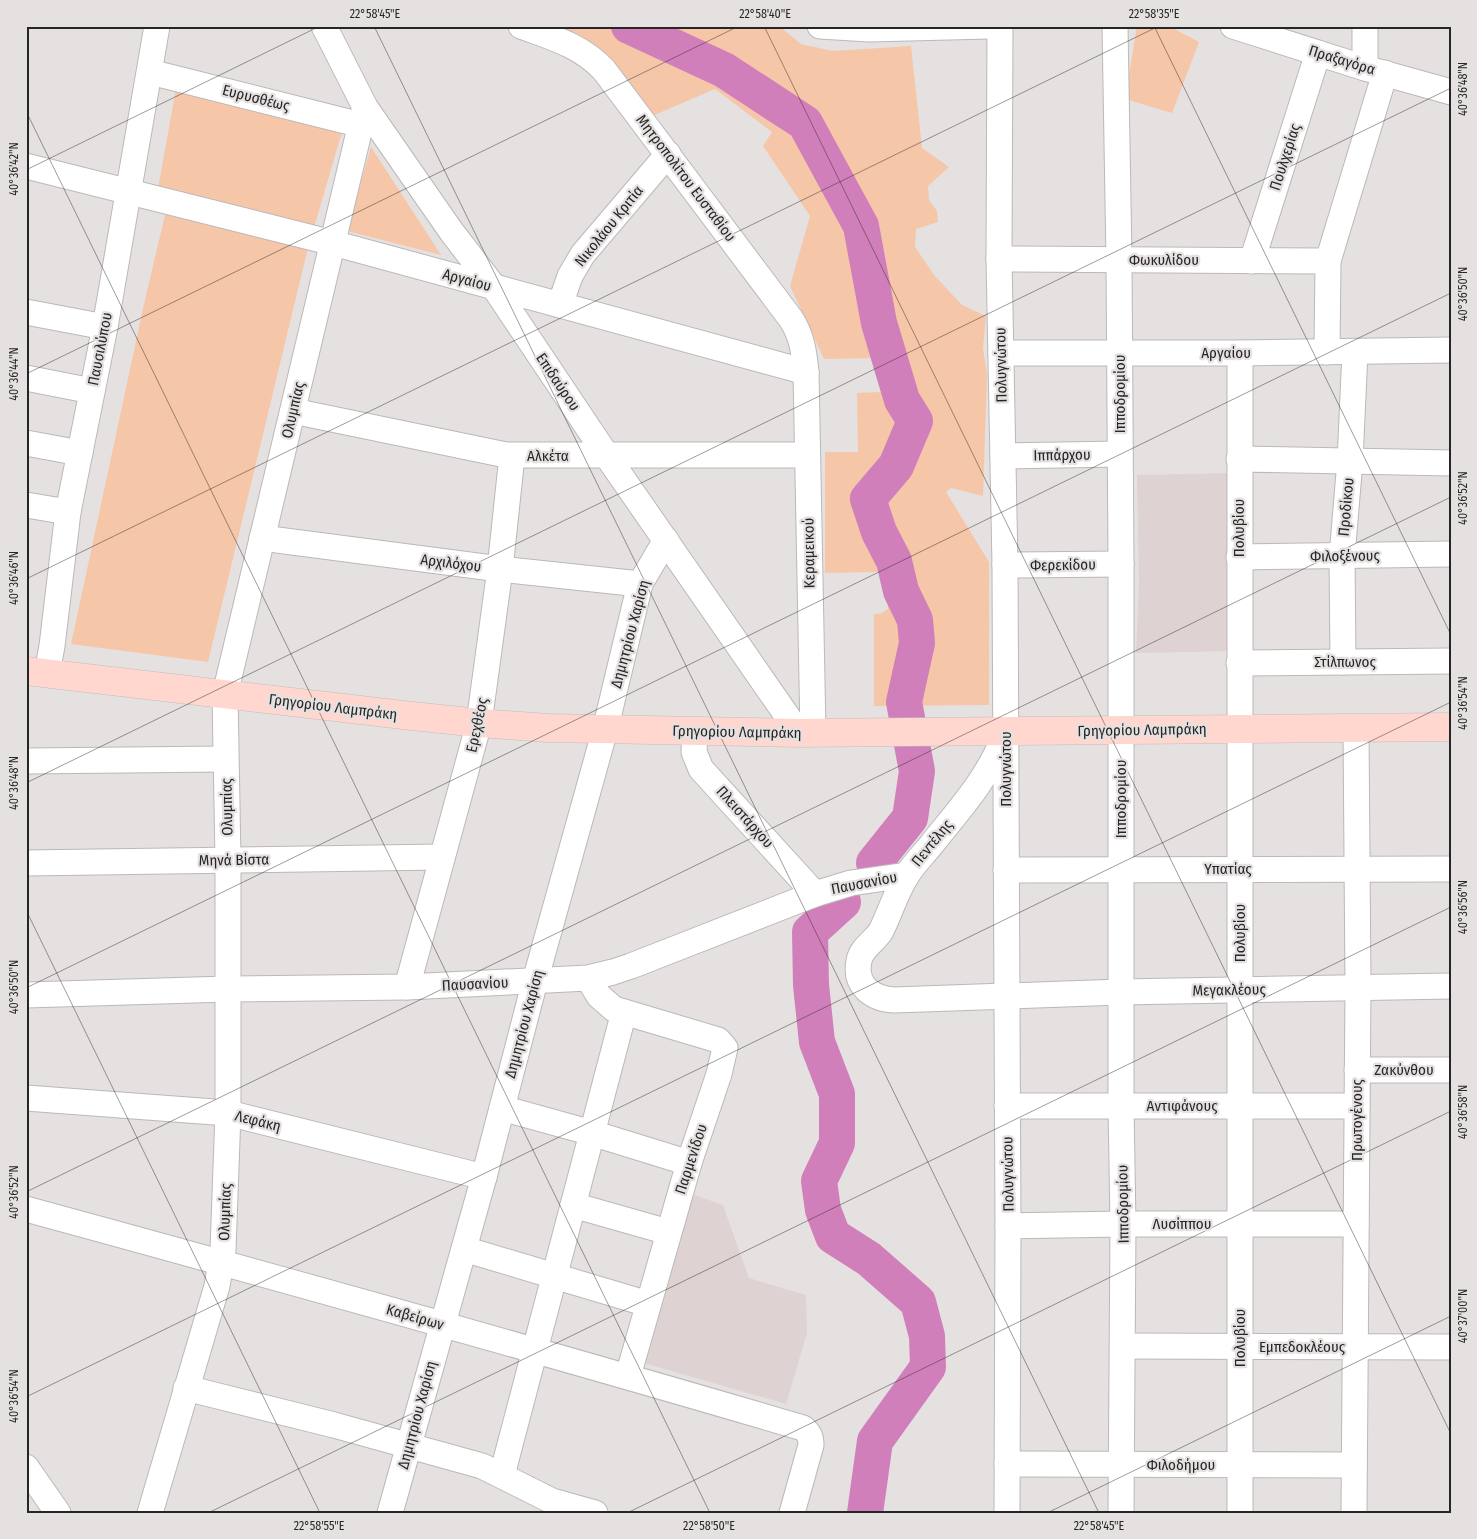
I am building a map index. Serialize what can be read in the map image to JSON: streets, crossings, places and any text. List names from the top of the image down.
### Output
{
  "streets": {
    "main road": ["Γρηγορίου Λαμπράκη"],
    "street": [
      "Πραξαγόρα",
      "Ευρυσθέως",
      "Πουλχερίας",
      "Μητροπολίτου Ευσταθίου",
      "Νικολάου Κριτία",
      "Φωκυλίδου",
      "Αργαίου",
      "Παυσιλύπου",
      "Πολυγνώτου",
      "Επιδαύρου",
      "Ιπποδρομίου",
      "Ολυμπίας",
      "Ιππάρχου",
      "Αλκέτα",
      "Προδίκου",
      "Πολυβίου",
      "Κεραμεικού",
      "Φιλοξένους",
      "Αρχιλόχου",
      "Φερεκίδου",
      "Δημητρίου Χαρίση",
      "Στίλπωνος",
      "Ερεχθέος",
      "Πλειστάρχου",
      "Πεντέλης",
      "Μηνά Βίστα",
      "Υπατίας",
      "Παυσανίου",
      "Μεγακλέους",
      "Ζακύνθου",
      "Αντιφάνους",
      "Πρωτογένους",
      "Λεφάκη",
      "Παρμενίδου",
      "Λυσίππου",
      "Καβείρων",
      "Εμπεδοκλέους",
      "Φιλοδήμου"
    ]
  },
  "crossings": [
    ["Πραξαγόρα", "Πουλχερίας"],
    ["Ευρυσθέως", "Παυσιλύπου"],
    ["Ευρυσθέως", "Επιδαύρου"],
    ["Ευρυσθέως", "Ολυμπίας"],
    ["Πουλχερίας", "Φωκυλίδου"],
    ["Μητροπολίτου Ευσταθίου", "Νικολάου Κριτία"],
    ["Μητροπολίτου Ευσταθίου", "Αργαίου"],
    ["Μητροπολίτου Ευσταθίου", "Κεραμεικού"],
    ["Νικολάου Κριτία", "Αργαίου"],
    ["Φωκυλίδου", "Πολυγνώτου"],
    ["Φωκυλίδου", "Ιπποδρομίου"],
    ["Αργαίου", "Παυσιλύπου"],
    ["Αργαίου", "Πολυγνώτου"],
    ["Αργαίου", "Επιδαύρου"],
    ["Αργαίου", "Ιπποδρομίου"],
    ["Αργαίου", "Ολυμπίας"],
    ["Αργαίου", "Προδίκου"],
    ["Αργαίου", "Πολυβίου"],
    ["Αργαίου", "Κεραμεικού"],
    ["Παυσιλύπου", "Γρηγορίου Λαμπράκη"],
    ["Πολυγνώτου", "Ιππάρχου"],
    ["Πολυγνώτου", "Φερεκίδου"],
    ["Πολυγνώτου", "Γρηγορίου Λαμπράκη"],
    ["Πολυγνώτου", "Πεντέλης"],
    ["Πολυγνώτου", "Υπατίας"],
    ["Πολυγνώτου", "Μεγακλέους"],
    ["Πολυγνώτου", "Αντιφάνους"],
    ["Πολυγνώτου", "Λυσίππου"],
    ["Πολυγνώτου", "Φιλοδήμου"],
    ["Επιδαύρου", "Ολυμπίας"],
    ["Επιδαύρου", "Αλκέτα"],
    ["Επιδαύρου", "Κεραμεικού"],
    ["Επιδαύρου", "Δημητρίου Χαρίση"],
    ["Επιδαύρου", "Γρηγορίου Λαμπράκη"],
    ["Ιπποδρομίου", "Ιππάρχου"],
    ["Ιπποδρομίου", "Φερεκίδου"],
    ["Ιπποδρομίου", "Γρηγορίου Λαμπράκη"],
    ["Ιπποδρομίου", "Υπατίας"],
    ["Ιπποδρομίου", "Μεγακλέους"],
    ["Ιπποδρομίου", "Αντιφάνους"],
    ["Ιπποδρομίου", "Λυσίππου"],
    ["Ιπποδρομίου", "Εμπεδοκλέους"],
    ["Ιπποδρομίου", "Φιλοδήμου"],
    ["Ολυμπίας", "Αλκέτα"],
    ["Ολυμπίας", "Αρχιλόχου"],
    ["Ολυμπίας", "Γρηγορίου Λαμπράκη"],
    ["Ολυμπίας", "Μηνά Βίστα"],
    ["Ολυμπίας", "Παυσανίου"],
    ["Ολυμπίας", "Λεφάκη"],
    ["Ολυμπίας", "Καβείρων"],
    ["Αλκέτα", "Κεραμεικού"],
    ["Αλκέτα", "Ερεχθέος"],
    ["Προδίκου", "Φιλοξένους"],
    ["Προδίκου", "Στίλπωνος"],
    ["Πολυβίου", "Φιλοξένους"],
    ["Πολυβίου", "Στίλπωνος"],
    ["Πολυβίου", "Γρηγορίου Λαμπράκη"],
    ["Πολυβίου", "Υπατίας"],
    ["Πολυβίου", "Μεγακλέους"],
    ["Πολυβίου", "Αντιφάνους"],
    ["Πολυβίου", "Λυσίππου"],
    ["Πολυβίου", "Εμπεδοκλέους"],
    ["Πολυβίου", "Φιλοδήμου"],
    ["Κεραμεικού", "Γρηγορίου Λαμπράκη"],
    ["Αρχιλόχου", "Δημητρίου Χαρίση"],
    ["Αρχιλόχου", "Ερεχθέος"],
    ["Δημητρίου Χαρίση", "Γρηγορίου Λαμπράκη"],
    ["Δημητρίου Χαρίση", "Παυσανίου"],
    ["Δημητρίου Χαρίση", "Λεφάκη"],
    ["Δημητρίου Χαρίση", "Καβείρων"],
    ["Γρηγορίου Λαμπράκη", "Ερεχθέος"],
    ["Γρηγορίου Λαμπράκη", "Πλειστάρχου"],
    ["Γρηγορίου Λαμπράκη", "Πεντέλης"],
    ["Γρηγορίου Λαμπράκη", "Πρωτογένους"],
    ["Ερεχθέος", "Μηνά Βίστα"],
    ["Ερεχθέος", "Παυσανίου"],
    ["Πλειστάρχου", "Παυσανίου"],
    ["Πεντέλης", "Παυσανίου"],
    ["Πεντέλης", "Μεγακλέους"],
    ["Υπατίας", "Πρωτογένους"],
    ["Μεγακλέους", "Πρωτογένους"],
    ["Ζακύνθου", "Πρωτογένους"],
    ["Αντιφάνους", "Πρωτογένους"],
    ["Πρωτογένους", "Λυσίππου"],
    ["Πρωτογένους", "Εμπεδοκλέους"],
    ["Πρωτογένους", "Φιλοδήμου"],
    ["Παρμενίδου", "Καβείρων"]
  ],
  "coordinates": [
    "22°58'45\"E",
    "22°58'40\"E",
    "22°58'35\"E",
    "40°36'48\"N",
    "40°36'42\"N",
    "40°36'50\"N",
    "40°36'44\"N",
    "40°36'52\"N",
    "40°36'46\"N",
    "40°36'54\"N",
    "40°36'56\"N",
    "40°36'58\"N",
    "40°37'00\"N",
    "22°58'55\"E",
    "22°58'50\"E"
  ]
}
